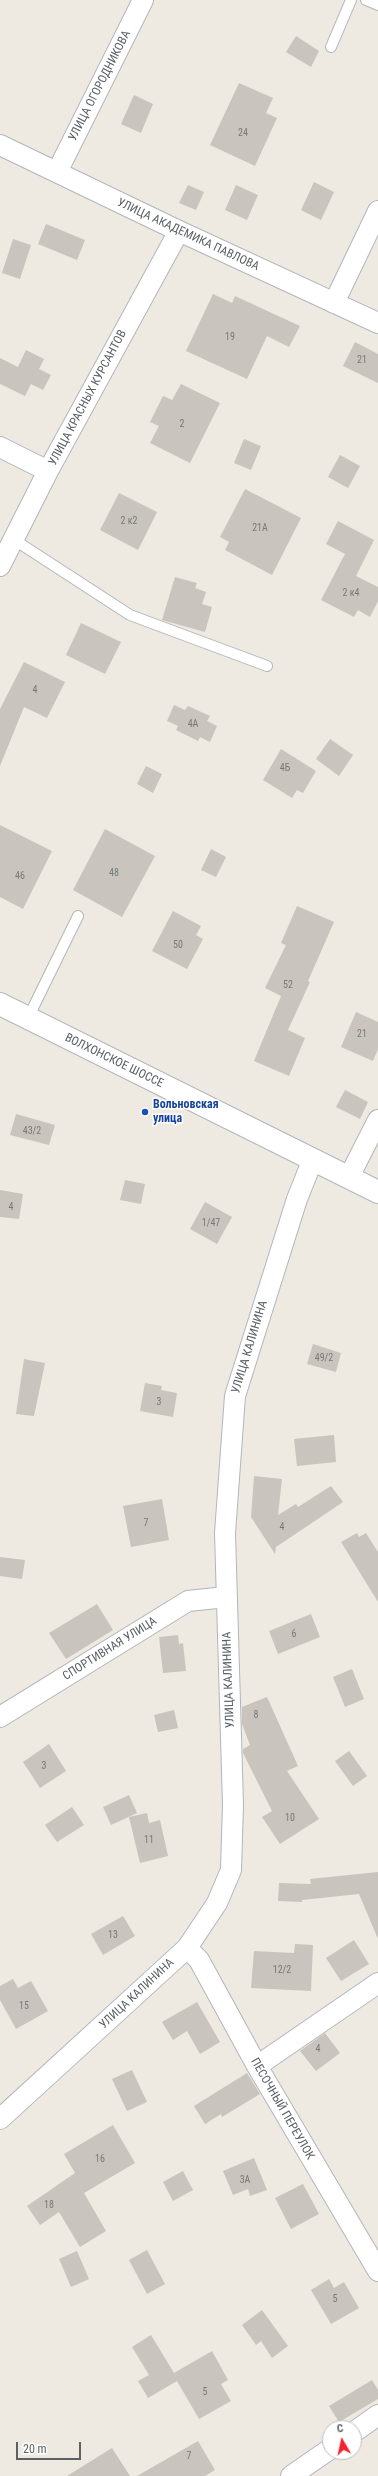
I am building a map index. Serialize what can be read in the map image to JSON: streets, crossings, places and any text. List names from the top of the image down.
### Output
{
  "streets": {
    "main road": ["ВОЛХОНСКОЕ ШОССЕ"],
    "street": [
      "УЛИЦА ОГОРОДНИКОВА",
      "УЛИЦА АКАДЕМИКА ПАВЛОВА",
      "УЛИЦА КРАСНЫХ КУРСАНТОВ",
      "УЛИЦА КАЛИНИНА",
      "СПОРТИВНАЯ УЛИЦА",
      "ПЕСОЧНЫЙ ПЕРЕУЛОК"
    ]
  },
  "crossings": [
    ["УЛИЦА ОГОРОДНИКОВА", "УЛИЦА АКАДЕМИКА ПАВЛОВА"],
    ["УЛИЦА АКАДЕМИКА ПАВЛОВА", "УЛИЦА КРАСНЫХ КУРСАНТОВ"],
    ["ВОЛХОНСКОЕ ШОССЕ", "УЛИЦА КАЛИНИНА"],
    ["УЛИЦА КАЛИНИНА", "СПОРТИВНАЯ УЛИЦА"],
    ["УЛИЦА КАЛИНИНА", "ПЕСОЧНЫЙ ПЕРЕУЛОК"]
  ],
  "places": ["Вольновская улица"],
  "house_numbers": [
    "24",
    "19",
    "21",
    "2",
    "2 к2",
    "21А",
    "2 к4",
    "4",
    "4А",
    "4Б",
    "48",
    "46",
    "50",
    "52",
    "21",
    "43/2",
    "4",
    "1/47",
    "49/2",
    "3",
    "7",
    "4",
    "6",
    "8",
    "3",
    "10",
    "11",
    "13",
    "12/2",
    "15",
    "4",
    "16",
    "3А",
    "18",
    "5",
    "5",
    "7"
  ],
  "scale_bar": "20 m",
  "north": "top"
}
